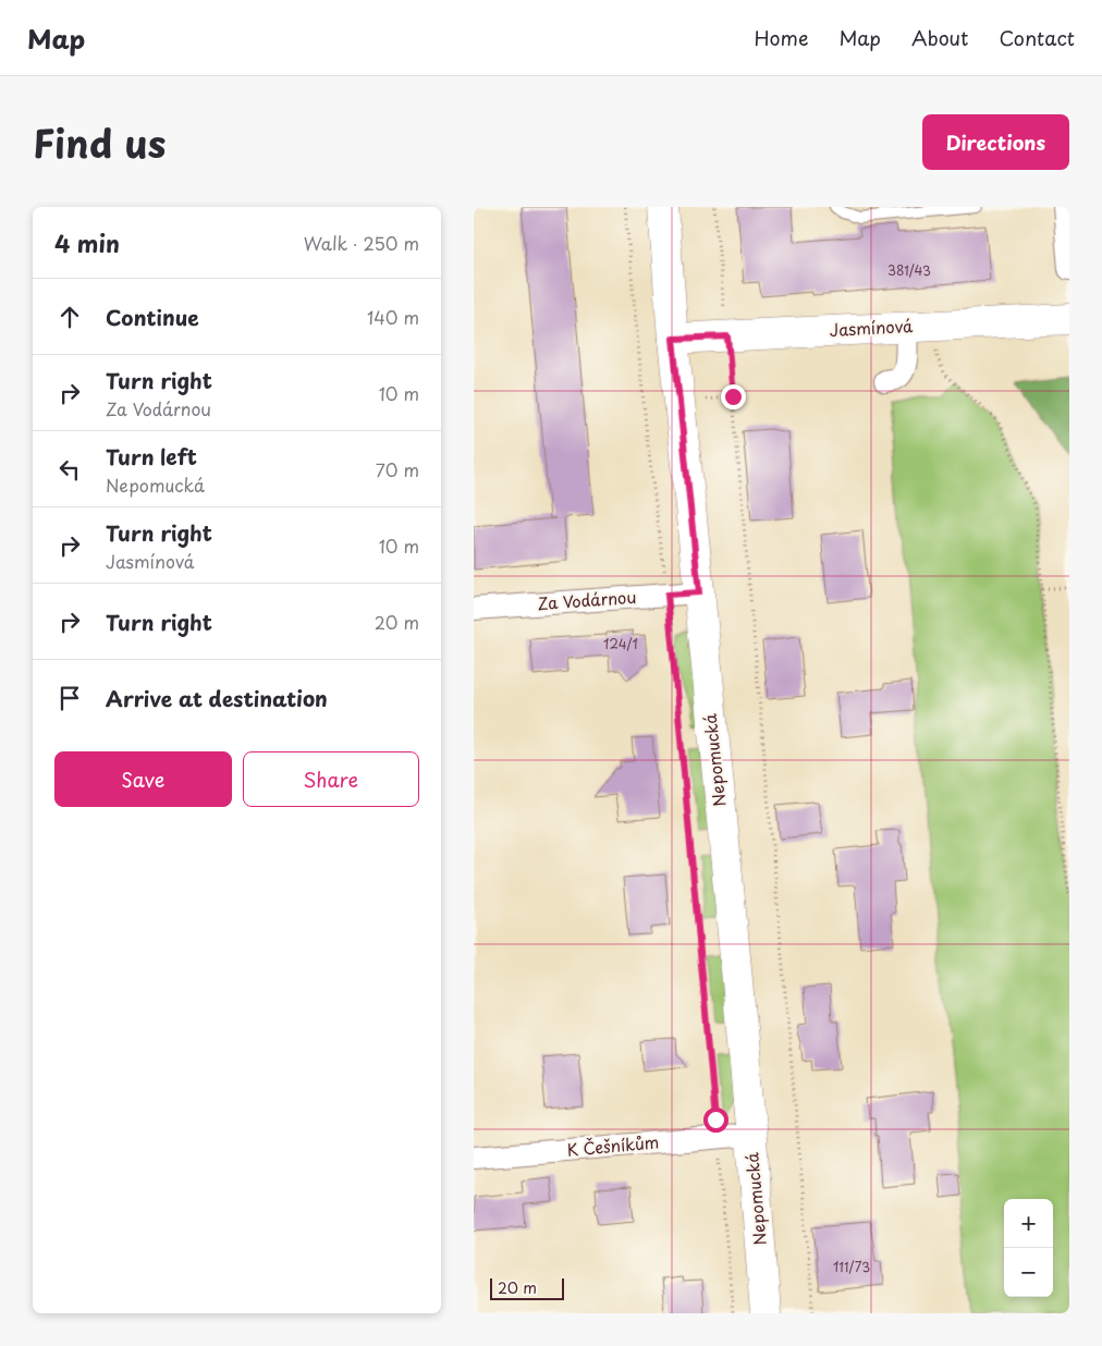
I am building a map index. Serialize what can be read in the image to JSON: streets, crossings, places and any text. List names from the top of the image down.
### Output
{
  "streets": {
    "street": [
      "Jasmínová",
      "Za Vodárnou",
      "Nepomucká",
      "K Češníkům"
    ]
  },
  "crossings": [
    ["Jasmínová", "Nepomucká"],
    ["Za Vodárnou", "Nepomucká"],
    ["Nepomucká", "K Češníkům"]
  ],
  "house_numbers": ["381/43", "124/1", "111/73"],
  "scale_bar": "20 m",
  "page": {
    "header": "Map",
    "nav": [
      "Home",
      "Map",
      "About",
      "Contact"
    ],
    "title": "Find us",
    "buttons": [
      "Directions",
      ["Save", "Share"]
    ],
    "heading": ["4 min", "Walk · 250 m"],
    "list": [
      ["Continue", "140 m"],
      ["Turn right", "Za Vodárnou", "10 m"],
      ["Turn left", "Nepomucká", "70 m"],
      ["Turn right", "Jasmínová", "10 m"],
      ["Turn right", "20 m"],
      "Arrive at destination"
    ],
    "map_buttons": ["+", "−"],
    "scale": "20 m"
  }
}
